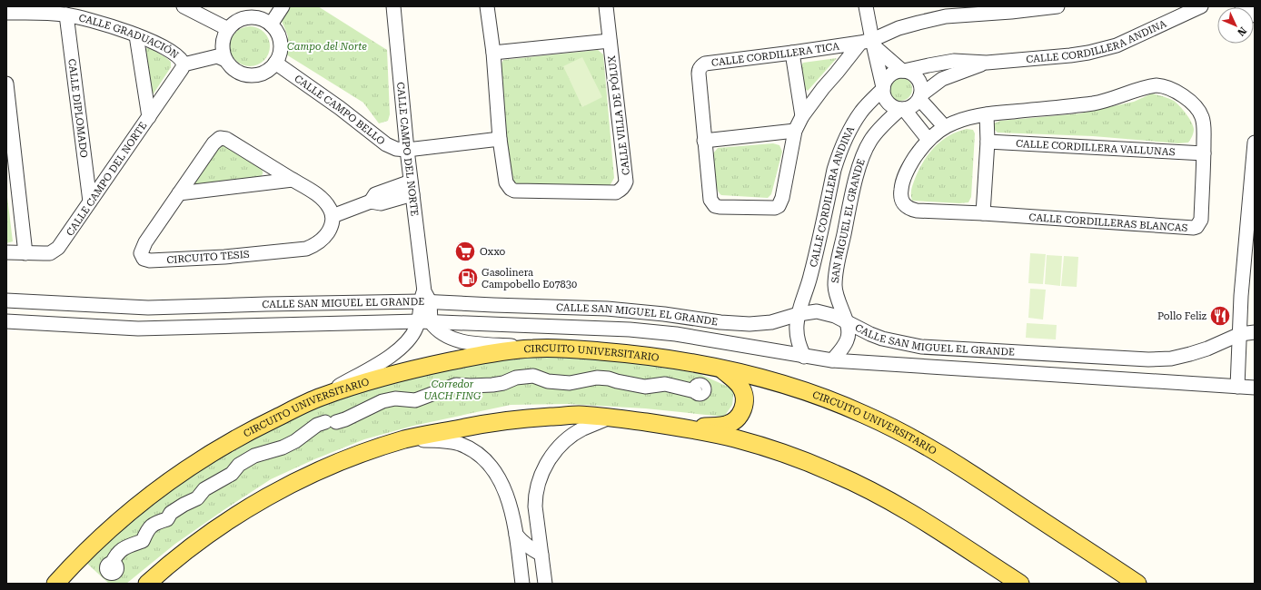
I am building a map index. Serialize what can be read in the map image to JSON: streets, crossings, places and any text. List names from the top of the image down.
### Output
{
  "streets": {
    "main road": ["CIRCUITO UNIVERSITARIO"],
    "street": [
      "CALLE GRADUACIÓN",
      "CALLE CORDILLERA ANDINA",
      "CALLE CORDILLERA TICA",
      "CALLE DIPLOMADO",
      "CALLE CAMPO BELLO",
      "CALLE VILLA DE PÓLUX",
      "CALLE CORDILLERA VALLUNAS",
      "CALLE CAMPO DEL NORTE",
      "SAN MIGUEL EL GRANDE",
      "CALLE CORDILLERAS BLANCAS",
      "CIRCUITO TESIS",
      "CALLE SAN MIGUEL EL GRANDE"
    ]
  },
  "crossings": [
    ["CALLE GRADUACIÓN", "CALLE DIPLOMADO"],
    ["CALLE GRADUACIÓN", "CALLE CAMPO DEL NORTE"],
    ["CALLE CORDILLERA ANDINA", "SAN MIGUEL EL GRANDE"],
    ["CALLE CORDILLERA ANDINA", "CALLE SAN MIGUEL EL GRANDE"],
    ["CALLE DIPLOMADO", "CALLE CAMPO DEL NORTE"],
    ["CALLE CAMPO BELLO", "CALLE CAMPO DEL NORTE"],
    ["CALLE CORDILLERA VALLUNAS", "CALLE CORDILLERAS BLANCAS"],
    ["CALLE CAMPO DEL NORTE", "CALLE SAN MIGUEL EL GRANDE"],
    ["SAN MIGUEL EL GRANDE", "CALLE SAN MIGUEL EL GRANDE"]
  ],
  "parks": ["Campo del Norte", "Corredor UACH FING"],
  "places": {
    "supermarket": ["Oxxo"],
    "fuel station": ["Gasolinera Campobello E07830"],
    "restaurant": ["Pollo Feliz"]
  },
  "north": "bottom right"
}
